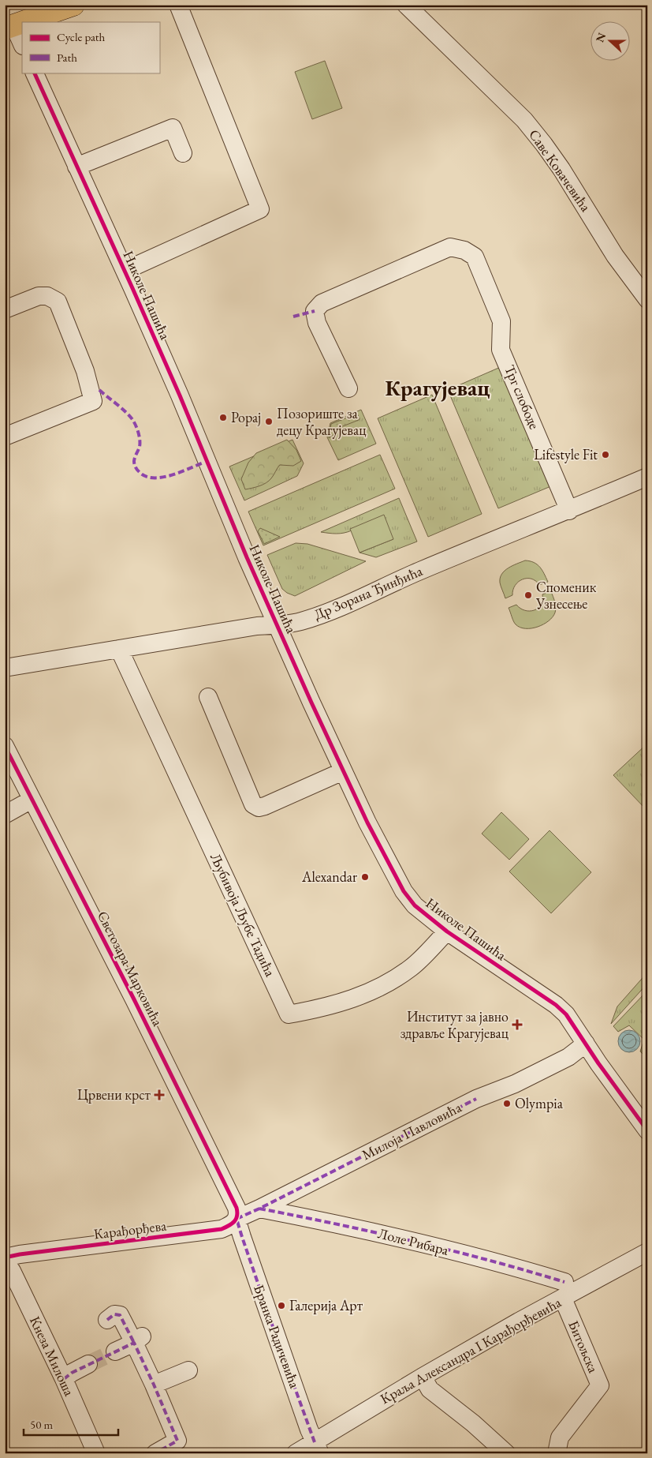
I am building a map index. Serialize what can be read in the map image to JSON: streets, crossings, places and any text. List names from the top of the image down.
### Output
{
  "streets": {
    "street": [
      "Саве Ковачевића",
      "Николе Пашића",
      "Трг слободе",
      "Др Зорана Ђинђића",
      "Љубивоја Љубе Тадића",
      "Светозара Марковића",
      "Милоја Павловића",
      "Карађорђева",
      "Лоле Рибара",
      "Бранка Радичевића",
      "Битољска",
      "Краља Александра I Карађорђевића",
      "Кнеза Милоша"
    ]
  },
  "crossings": [
    ["Николе Пашића", "Др Зорана Ђинђића"],
    ["Николе Пашића", "Љубивоја Љубе Тадића"],
    ["Николе Пашића", "Милоја Павловића"],
    ["Трг слободе", "Др Зорана Ђинђића"],
    ["Др Зорана Ђинђића", "Љубивоја Љубе Тадића"],
    ["Светозара Марковића", "Милоја Павловића"],
    ["Светозара Марковића", "Карађорђева"],
    ["Светозара Марковића", "Бранка Радичевића"],
    ["Милоја Павловића", "Карађорђева"],
    ["Милоја Павловића", "Лоле Рибара"],
    ["Милоја Павловића", "Бранка Радичевића"],
    ["Карађорђева", "Бранка Радичевића"],
    ["Лоле Рибара", "Битољска"],
    ["Лоле Рибара", "Краља Александра I Карађорђевића"],
    ["Бранка Радичевића", "Краља Александра I Карађорђевића"],
    ["Битољска", "Краља Александра I Карађорђевића"]
  ],
  "districts": ["Крагујевац"],
  "places": {
    "other": [
      "Popaj",
      "Позориште за децу Крагујевац",
      "Lifestyle Fit",
      "Споменик Узнесење",
      "Alexandar",
      "Olympia",
      "Галерија Арт"
    ],
    "health": ["Институт за јавно здравље Крагујевац", "Црвени крст"]
  },
  "legend": ["Cycle path", "Path"],
  "scale_bar": "50 m",
  "north": "left"
}
